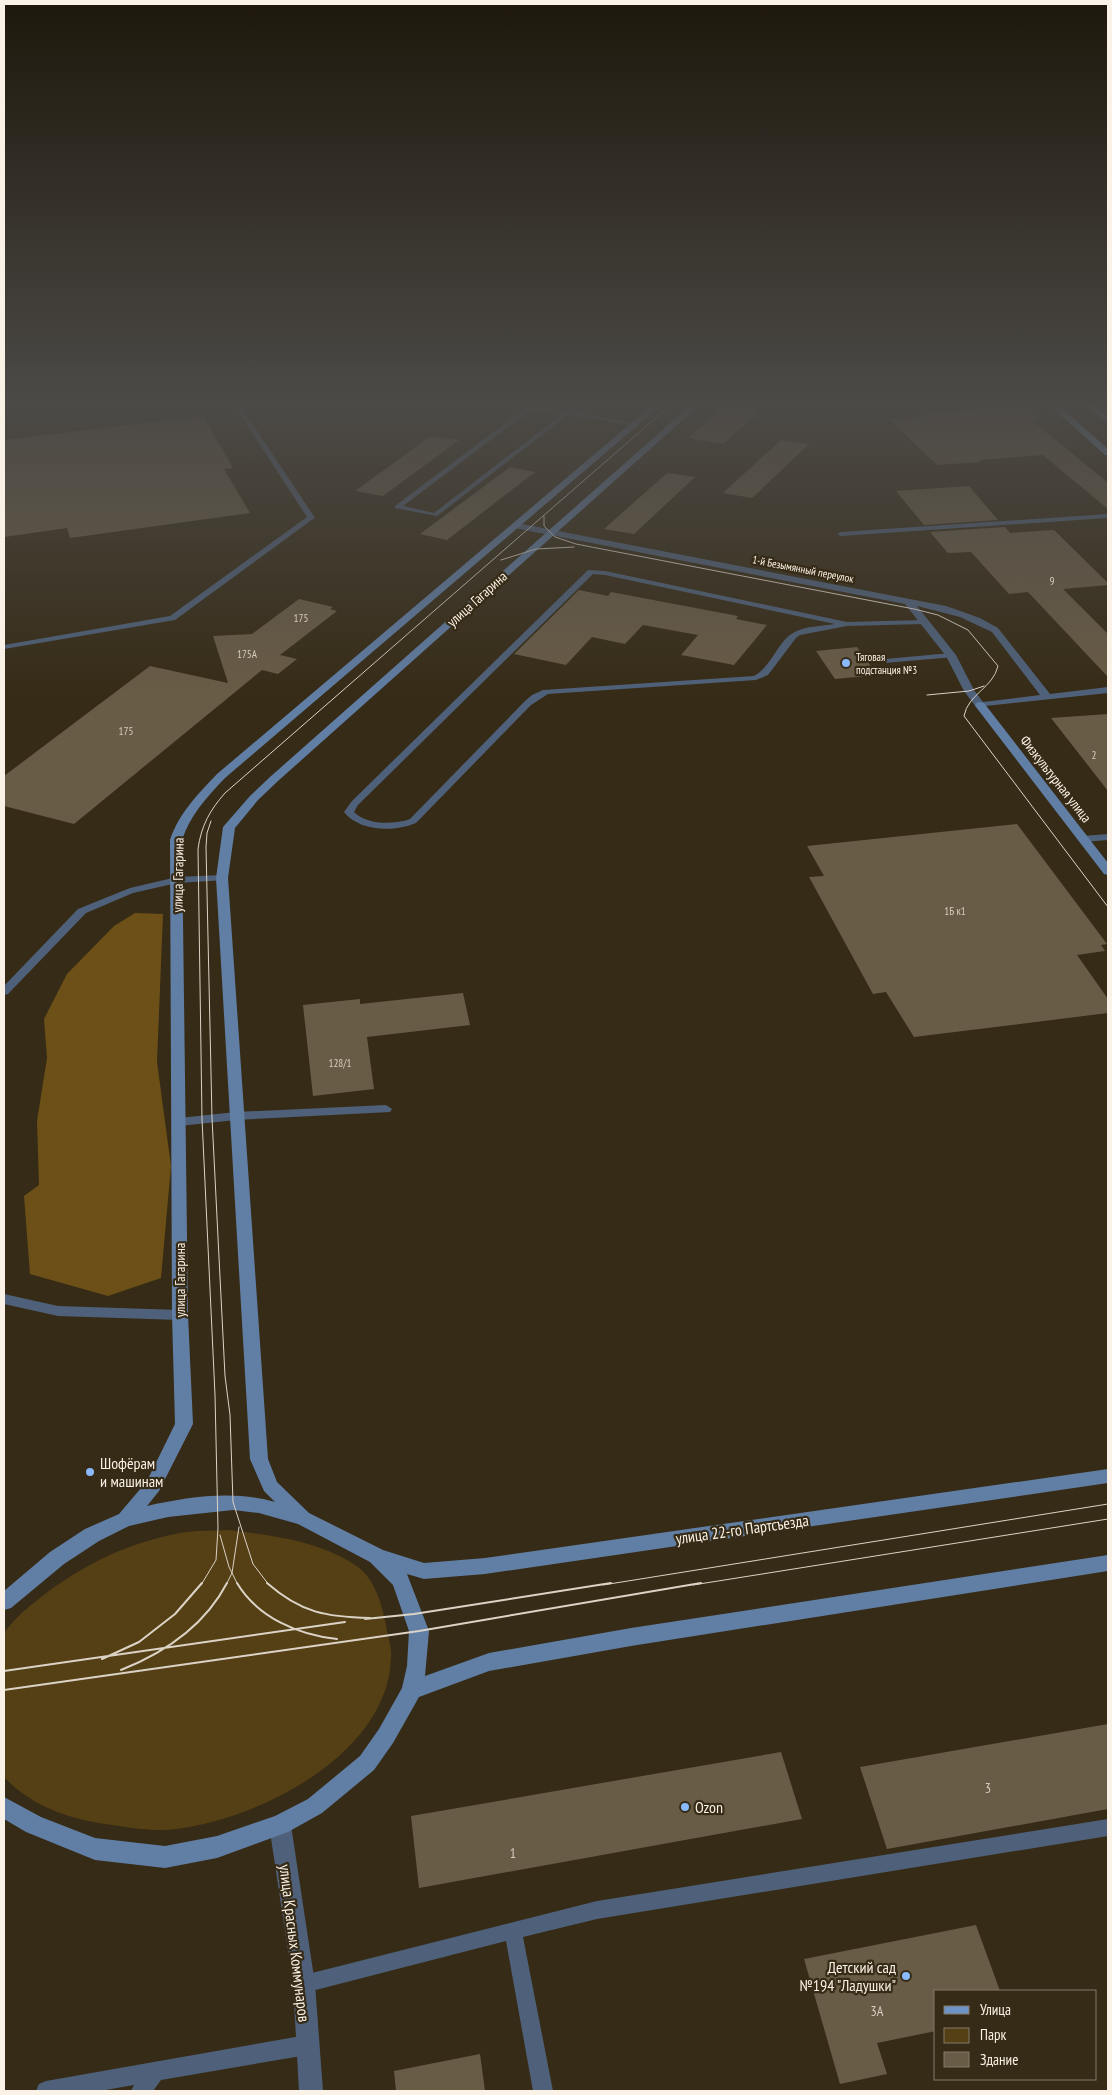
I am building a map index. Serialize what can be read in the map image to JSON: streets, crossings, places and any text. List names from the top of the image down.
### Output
{
  "streets": {
    "main road": ["улица Гагарина", "Физкультурная улица", "улица 22-го Партсъезда"],
    "street": ["1-й Безымянный переулок", "улица Красных Коммунаров"]
  },
  "crossings": [
    ["1-й Безымянный переулок", "улица Гагарина"]
  ],
  "places": [
    "Тяговая подстанция №3",
    "Шофёрам и машинам",
    "Ozon",
    "Детский сад №194 \"Ладушки\""
  ],
  "house_numbers": [
    "9",
    "175",
    "175А",
    "175",
    "2",
    "1Б к1",
    "128/1",
    "3",
    "1",
    "3А"
  ],
  "legend": ["Улица", "Парк", "Здание"]
}
